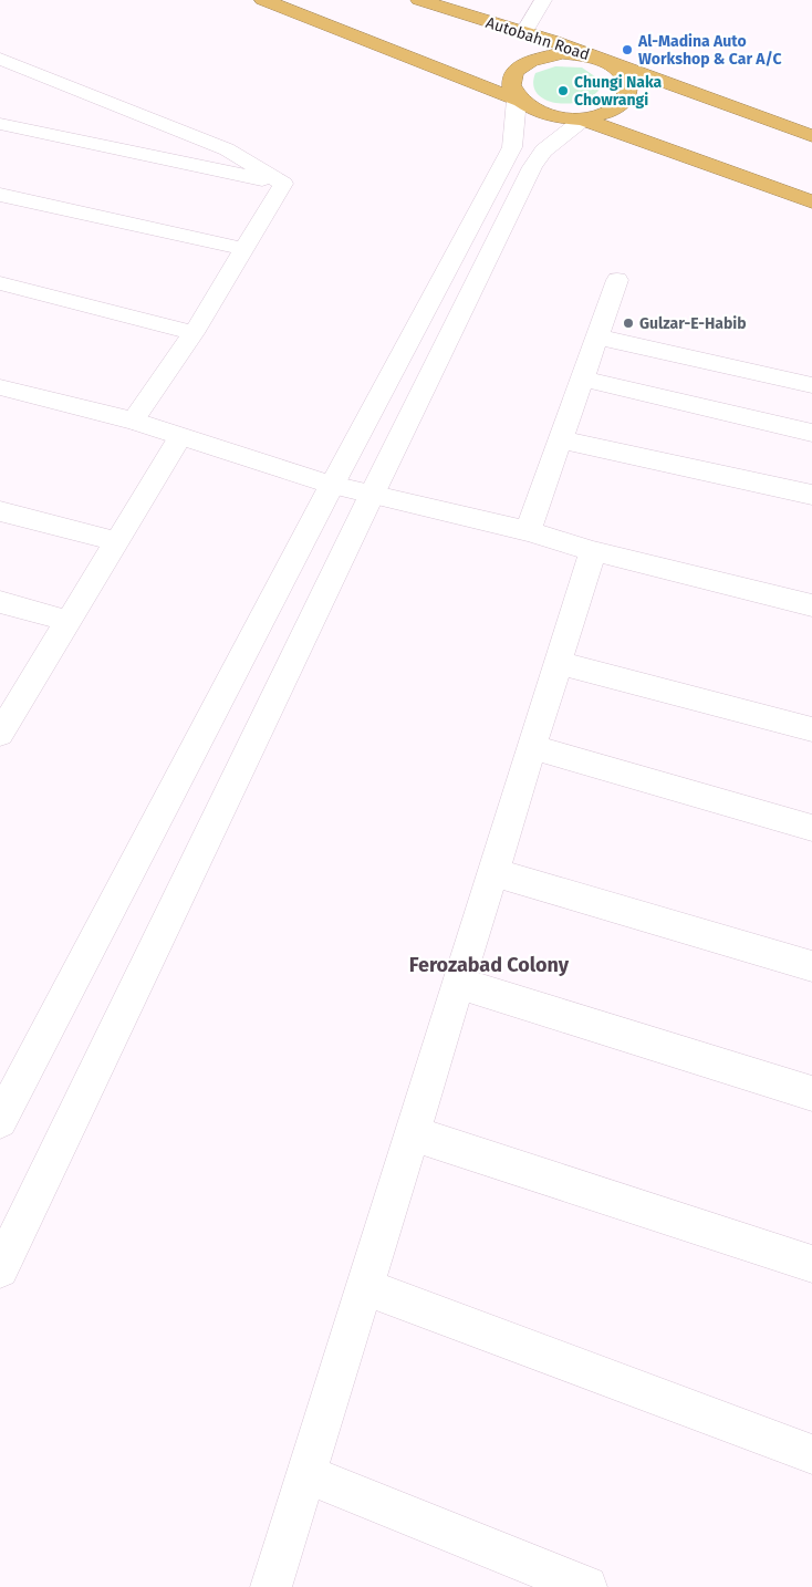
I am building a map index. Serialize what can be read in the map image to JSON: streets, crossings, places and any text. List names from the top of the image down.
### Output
{
  "streets": {
    "highway": ["Autobahn Road"]
  },
  "districts": ["Ferozabad Colony"],
  "places": ["Al-Madina Auto Workshop & Car A/C", "Chungi Naka Chowrangi", "Gulzar-E-Habib"]
}
